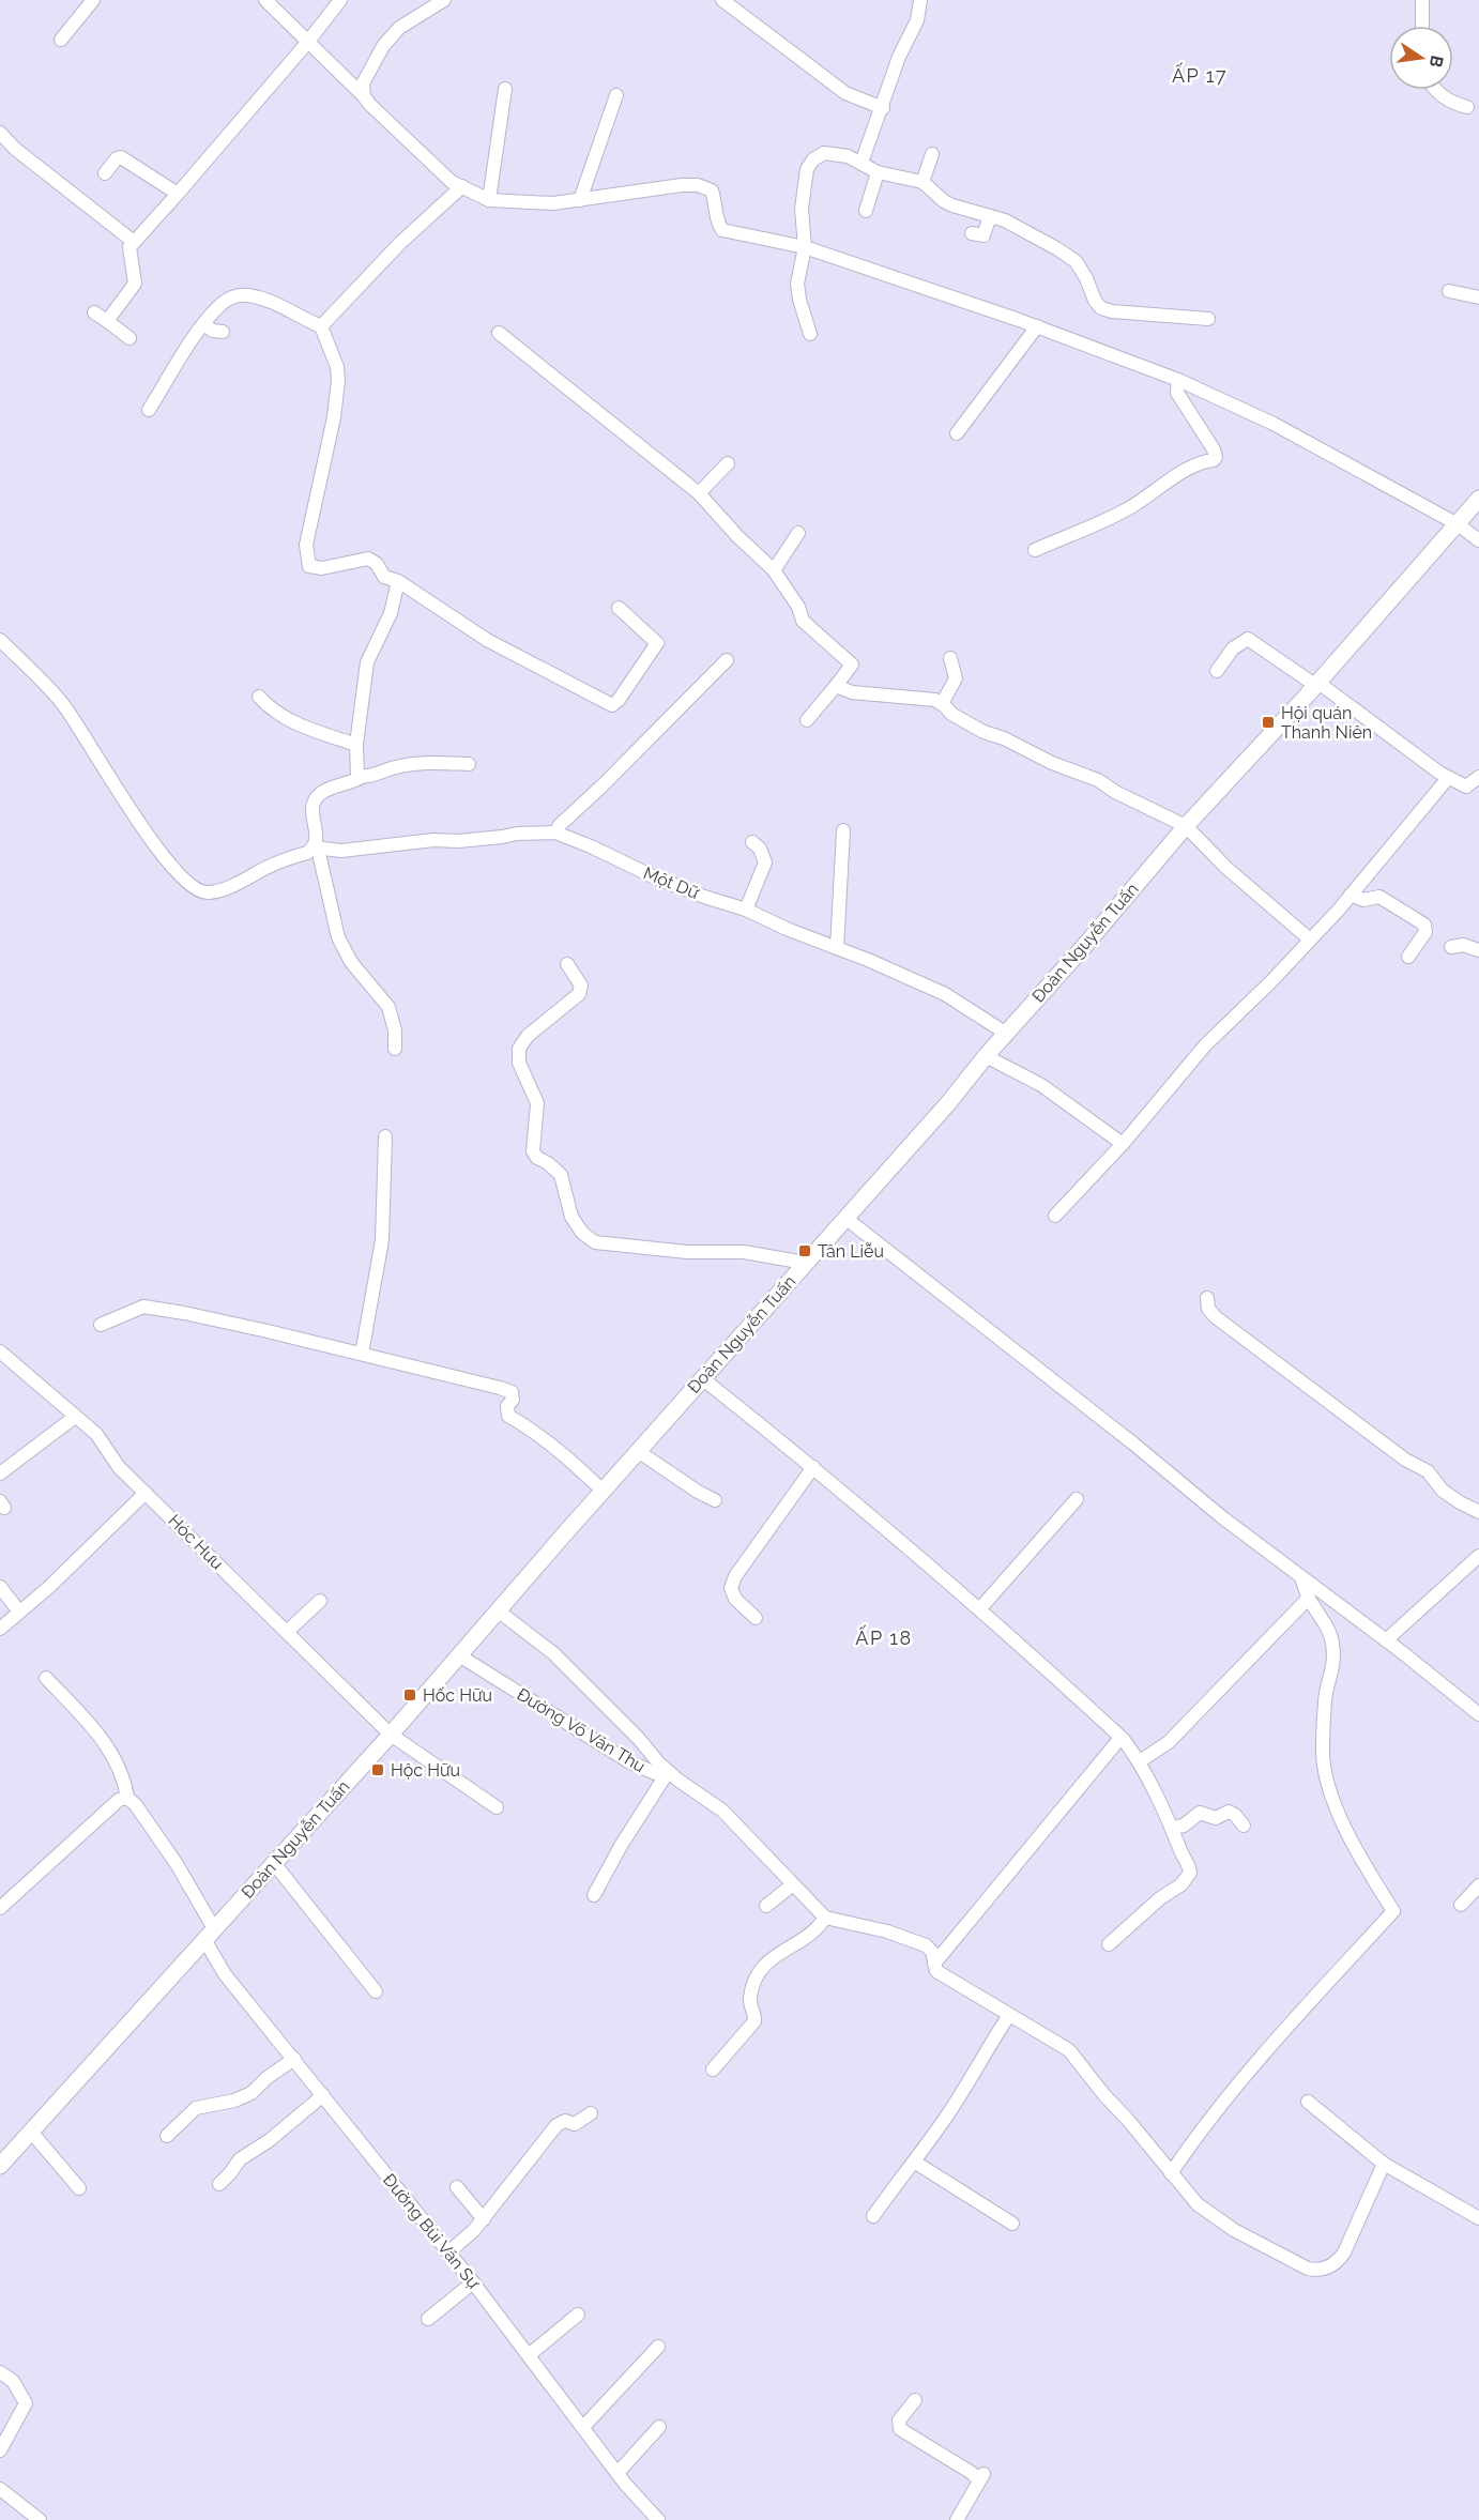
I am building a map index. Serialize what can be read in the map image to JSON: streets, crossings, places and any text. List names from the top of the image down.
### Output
{
  "streets": {
    "main road": ["Đoàn Nguyễn Tuấn"],
    "street": [
      "Một Dữ",
      "Hóc Hưu",
      "Đường Võ Văn Thu",
      "Đường Bùi Văn Sự"
    ]
  },
  "crossings": [
    ["Một Dữ", "Đoàn Nguyễn Tuấn"],
    ["Đoàn Nguyễn Tuấn", "Hóc Hưu"],
    ["Đoàn Nguyễn Tuấn", "Đường Võ Văn Thu"],
    ["Đoàn Nguyễn Tuấn", "Đường Bùi Văn Sự"]
  ],
  "districts": ["ẤP 17", "ẤP 18"],
  "places": {
    "transit": [
      "Hội quán Thanh Niên",
      "Tân Liễu",
      "Hốc Hữu",
      "Hộc Hữu"
    ]
  },
  "north": "right"
}
